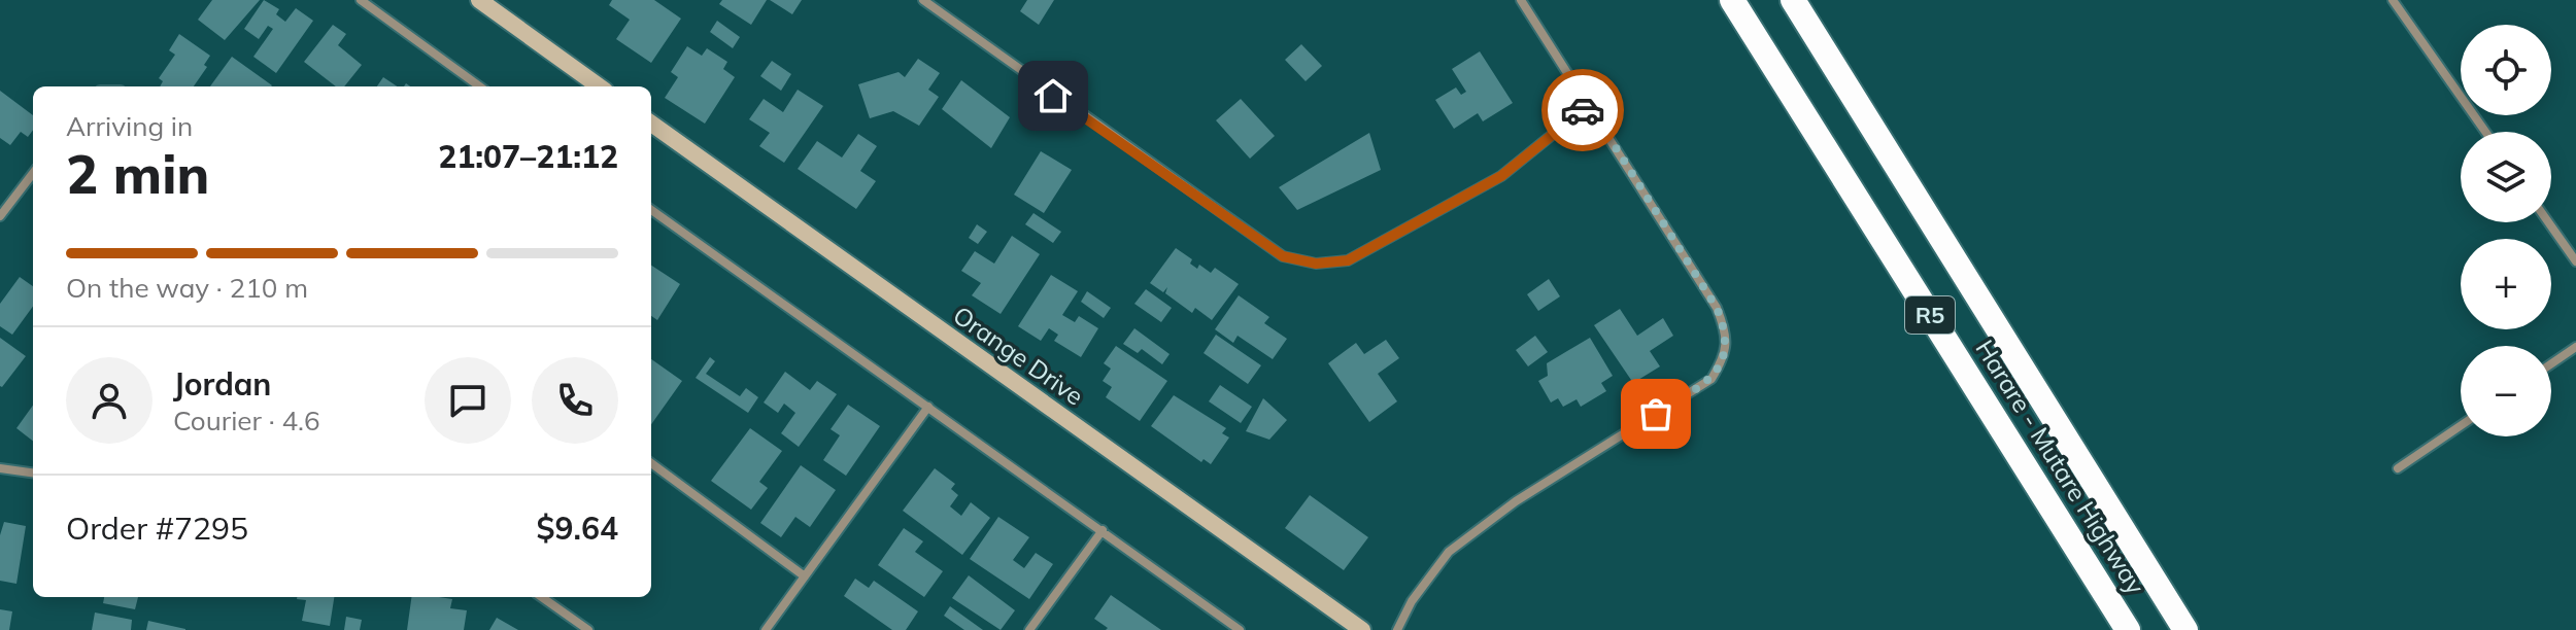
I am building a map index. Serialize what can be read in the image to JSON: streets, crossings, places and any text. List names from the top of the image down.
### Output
{
  "streets": {
    "highway": ["R5", "Harare - Mutare Highway"],
    "street": ["Orange Drive"]
  },
  "page": {
    "map_buttons": ["+", "−"],
    "heading": ["2 min", "Arriving in", "21:07–21:12"],
    "panel": [
      "Jordan",
      "Courier · 4.6",
      "Order #7295",
      "$9.64"
    ],
    "bar": "On the way · 210 m"
  }
}
